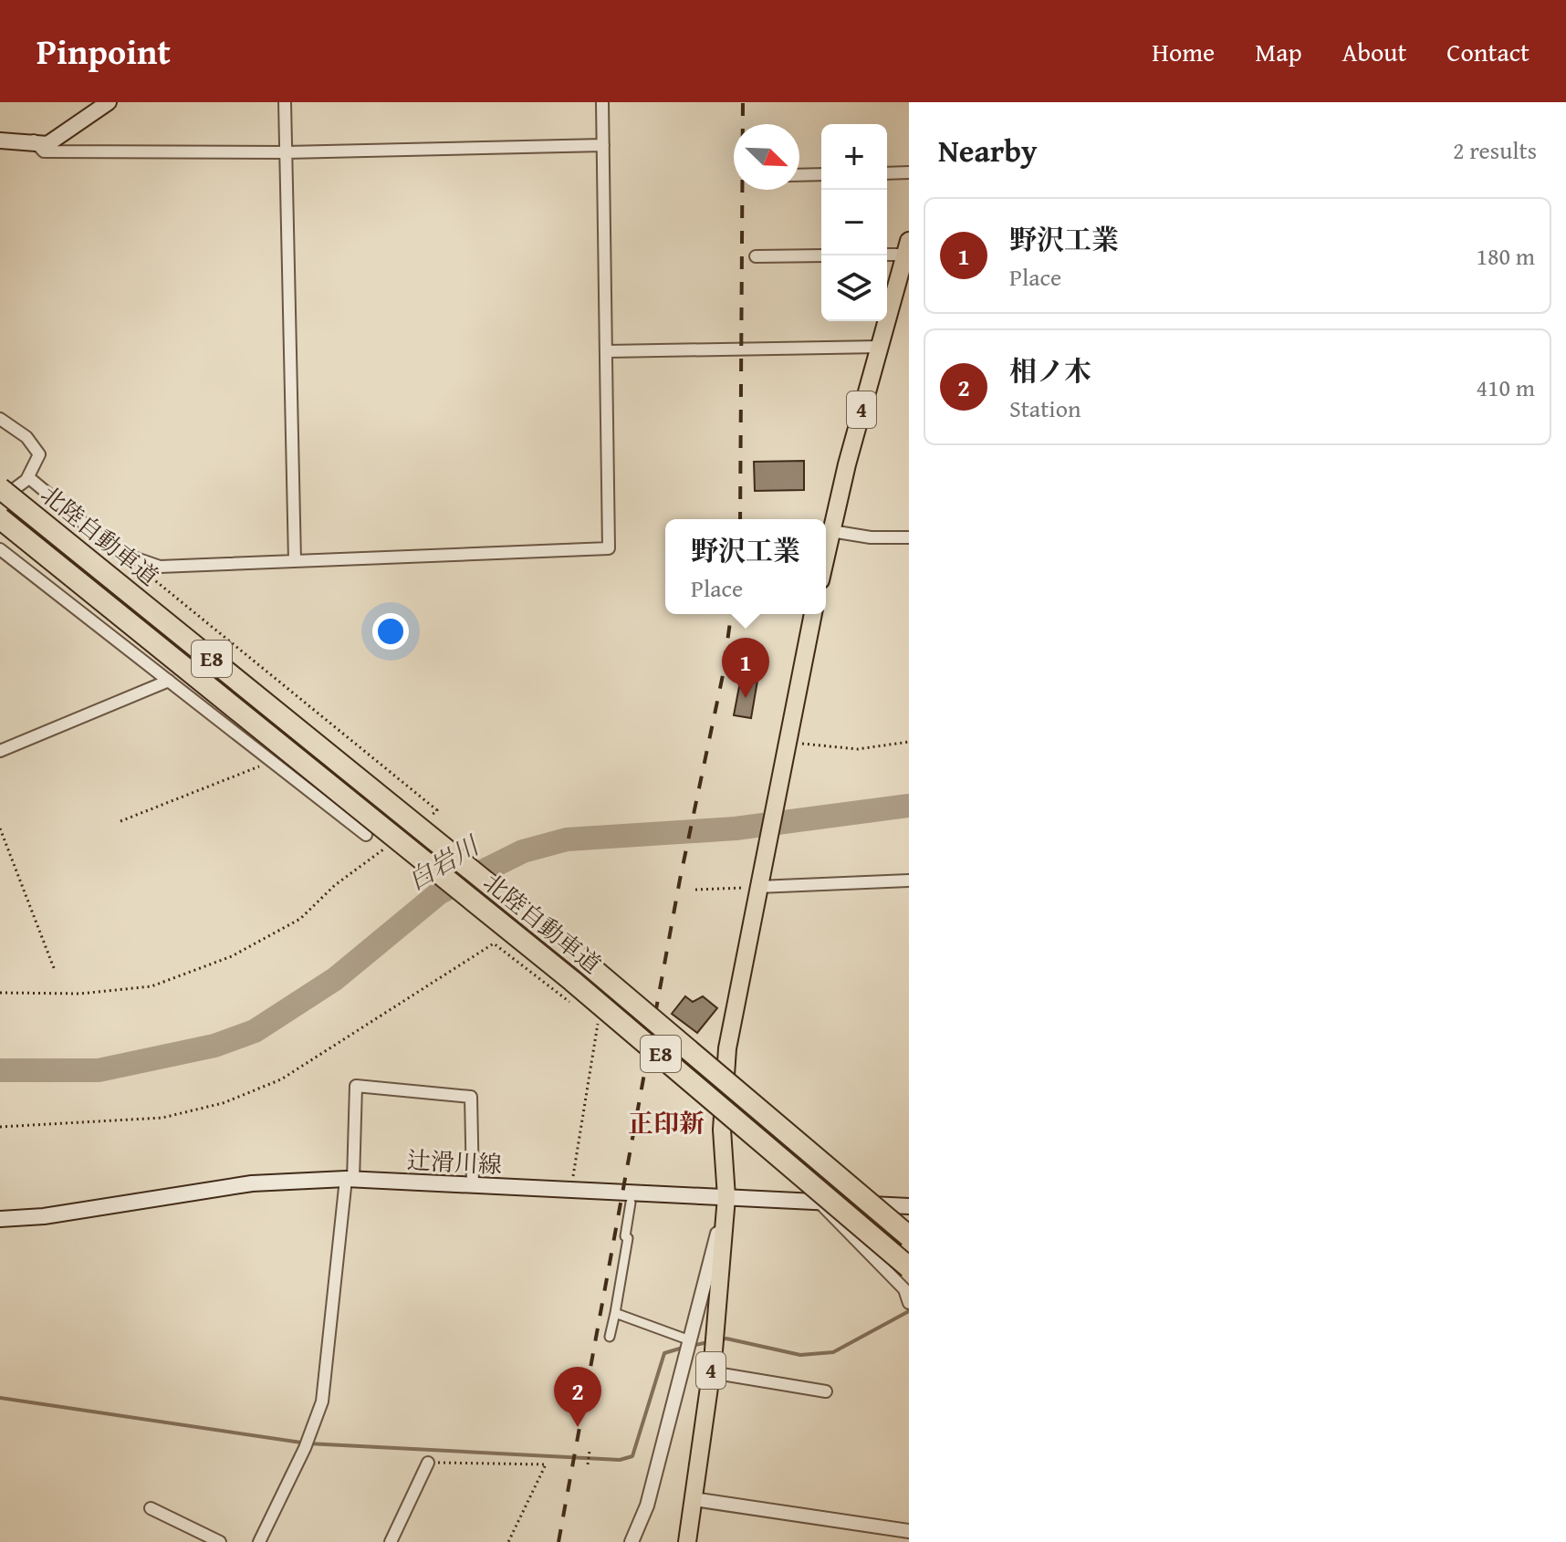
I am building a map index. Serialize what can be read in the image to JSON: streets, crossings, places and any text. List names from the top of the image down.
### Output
{
  "streets": {
    "highway": ["北陸自動車道", "E8"],
    "main road": ["4", "辻滑川線"]
  },
  "crossings": [
    ["4", "辻滑川線"]
  ],
  "districts": ["正印新"],
  "water": ["白岩川"],
  "north": "bottom right",
  "page": {
    "header": "Pinpoint",
    "nav": [
      "Home",
      "Map",
      "About",
      "Contact"
    ],
    "heading": ["Nearby", "2 results"],
    "map_buttons": ["+", "−"],
    "list": [
      {
        "mark": "1",
        "name": "野沢工業",
        "note": "Place",
        "value": "180 m"
      },
      {
        "mark": "2",
        "name": "相ノ木",
        "note": "Station",
        "value": "410 m"
      }
    ],
    "popup": ["野沢工業", "Place"],
    "pins": ["1", "2"]
  }
}
